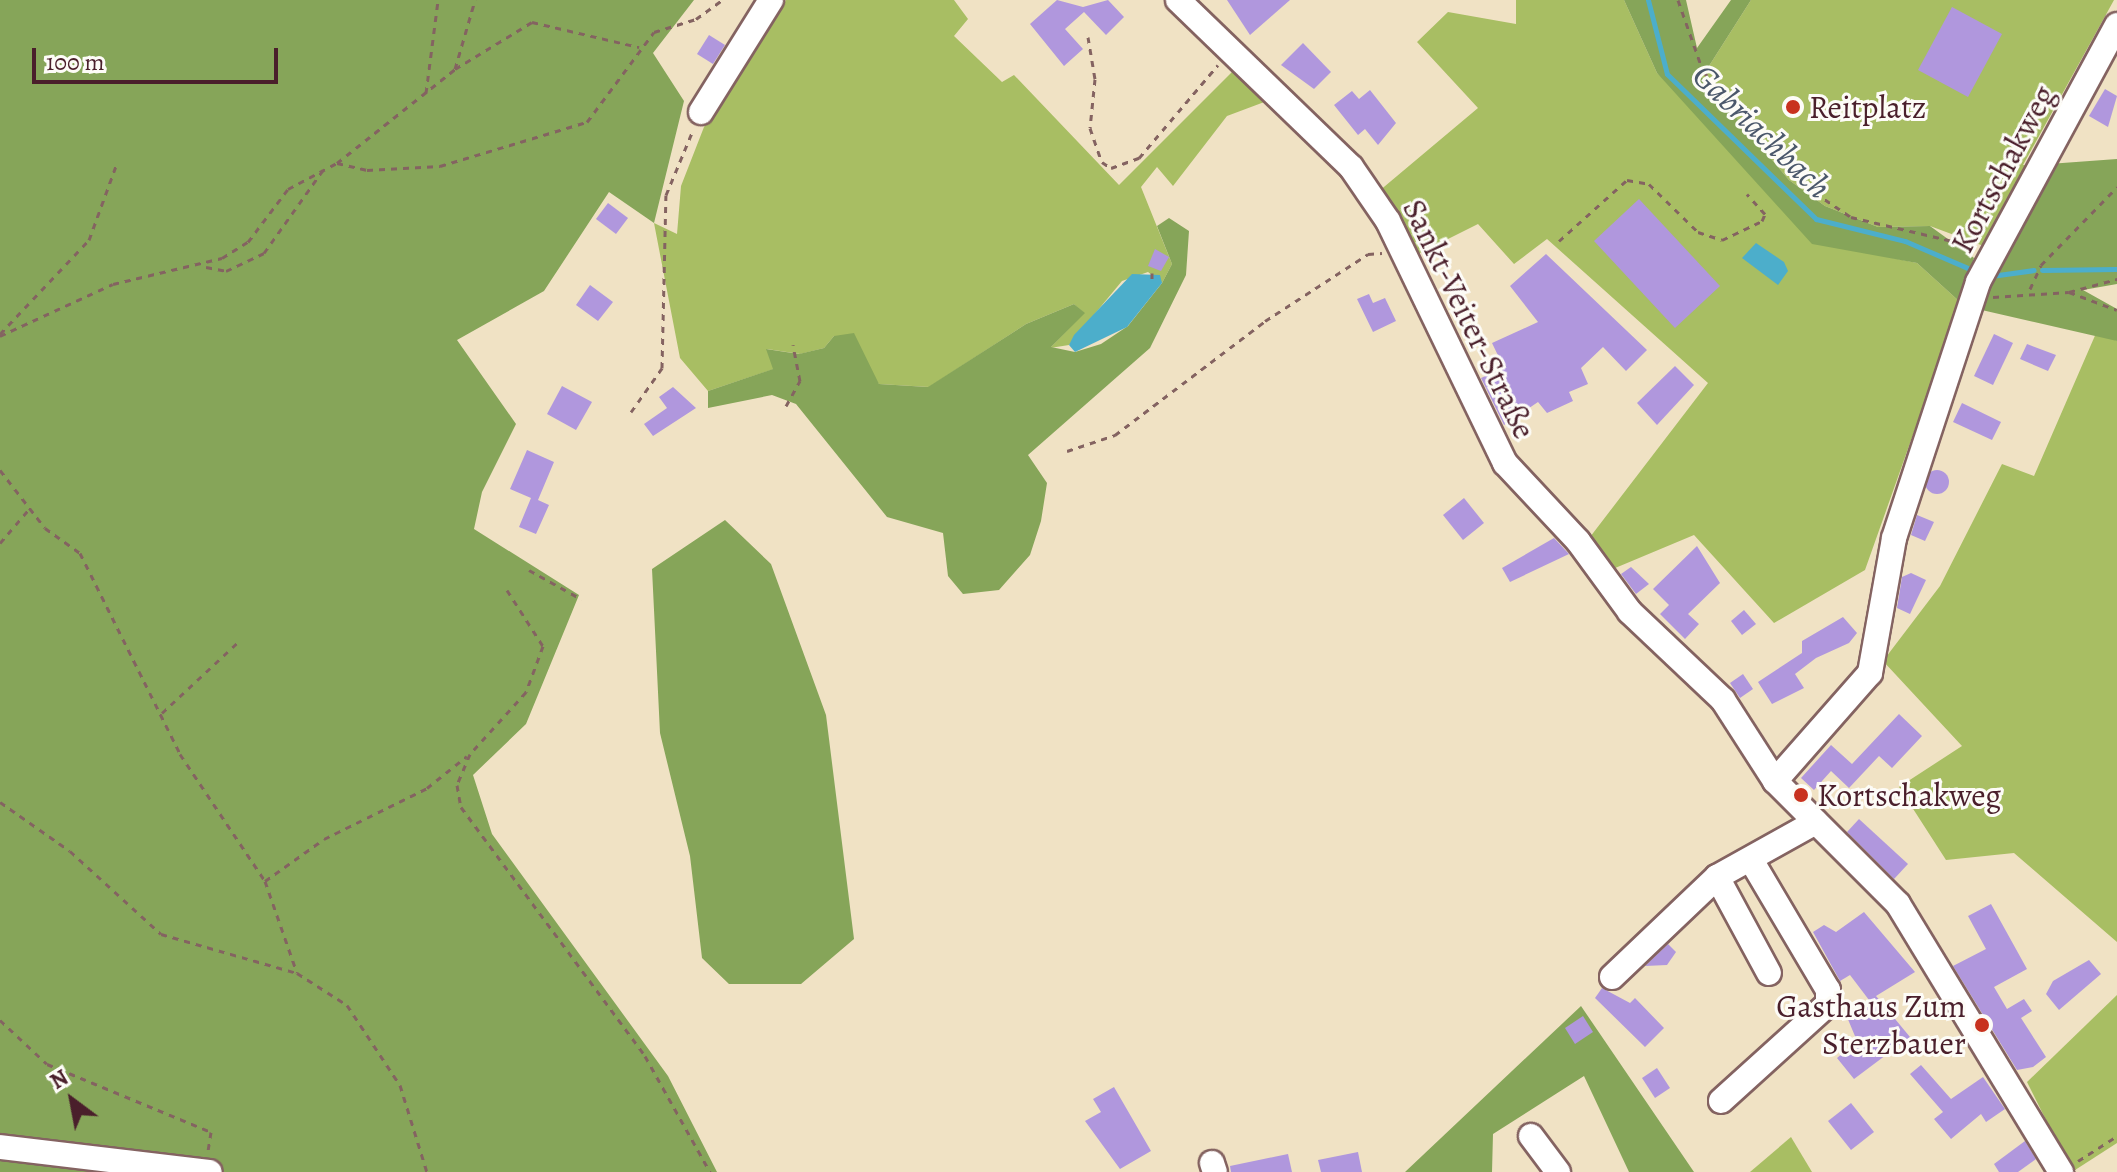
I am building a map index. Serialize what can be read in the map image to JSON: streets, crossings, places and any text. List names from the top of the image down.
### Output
{
  "streets": {
    "street": ["Kortschakweg", "Sankt-Veiter-Straße"]
  },
  "crossings": [
    ["Kortschakweg", "Sankt-Veiter-Straße"]
  ],
  "water": ["Gabriachbach"],
  "places": ["Reitplatz", "Kortschakweg", "Gasthaus Zum Sterzbauer"],
  "scale_bar": "100 m",
  "north": "top left"
}
